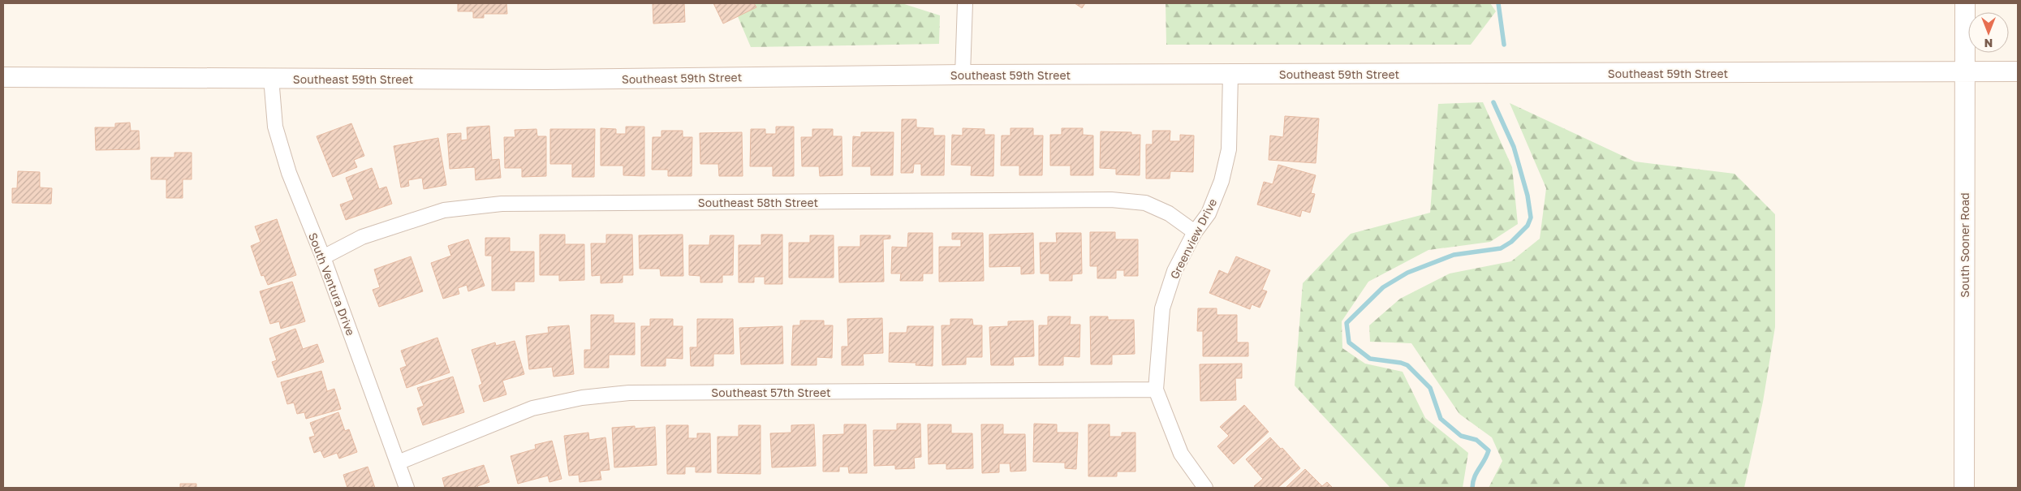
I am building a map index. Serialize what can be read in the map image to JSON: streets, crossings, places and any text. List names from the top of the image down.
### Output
{
  "streets": {
    "main road": ["Southeast 59th Street", "South Sooner Road"],
    "street": [
      "Southeast 58th Street",
      "Greenview Drive",
      "South Ventura Drive",
      "Southeast 57th Street"
    ]
  },
  "crossings": [
    ["Southeast 59th Street", "Greenview Drive"],
    ["Southeast 59th Street", "South Sooner Road"],
    ["Southeast 59th Street", "South Ventura Drive"],
    ["Southeast 58th Street", "Greenview Drive"],
    ["Southeast 58th Street", "South Ventura Drive"],
    ["Greenview Drive", "Southeast 57th Street"],
    ["South Ventura Drive", "Southeast 57th Street"]
  ],
  "north": "bottom"
}
